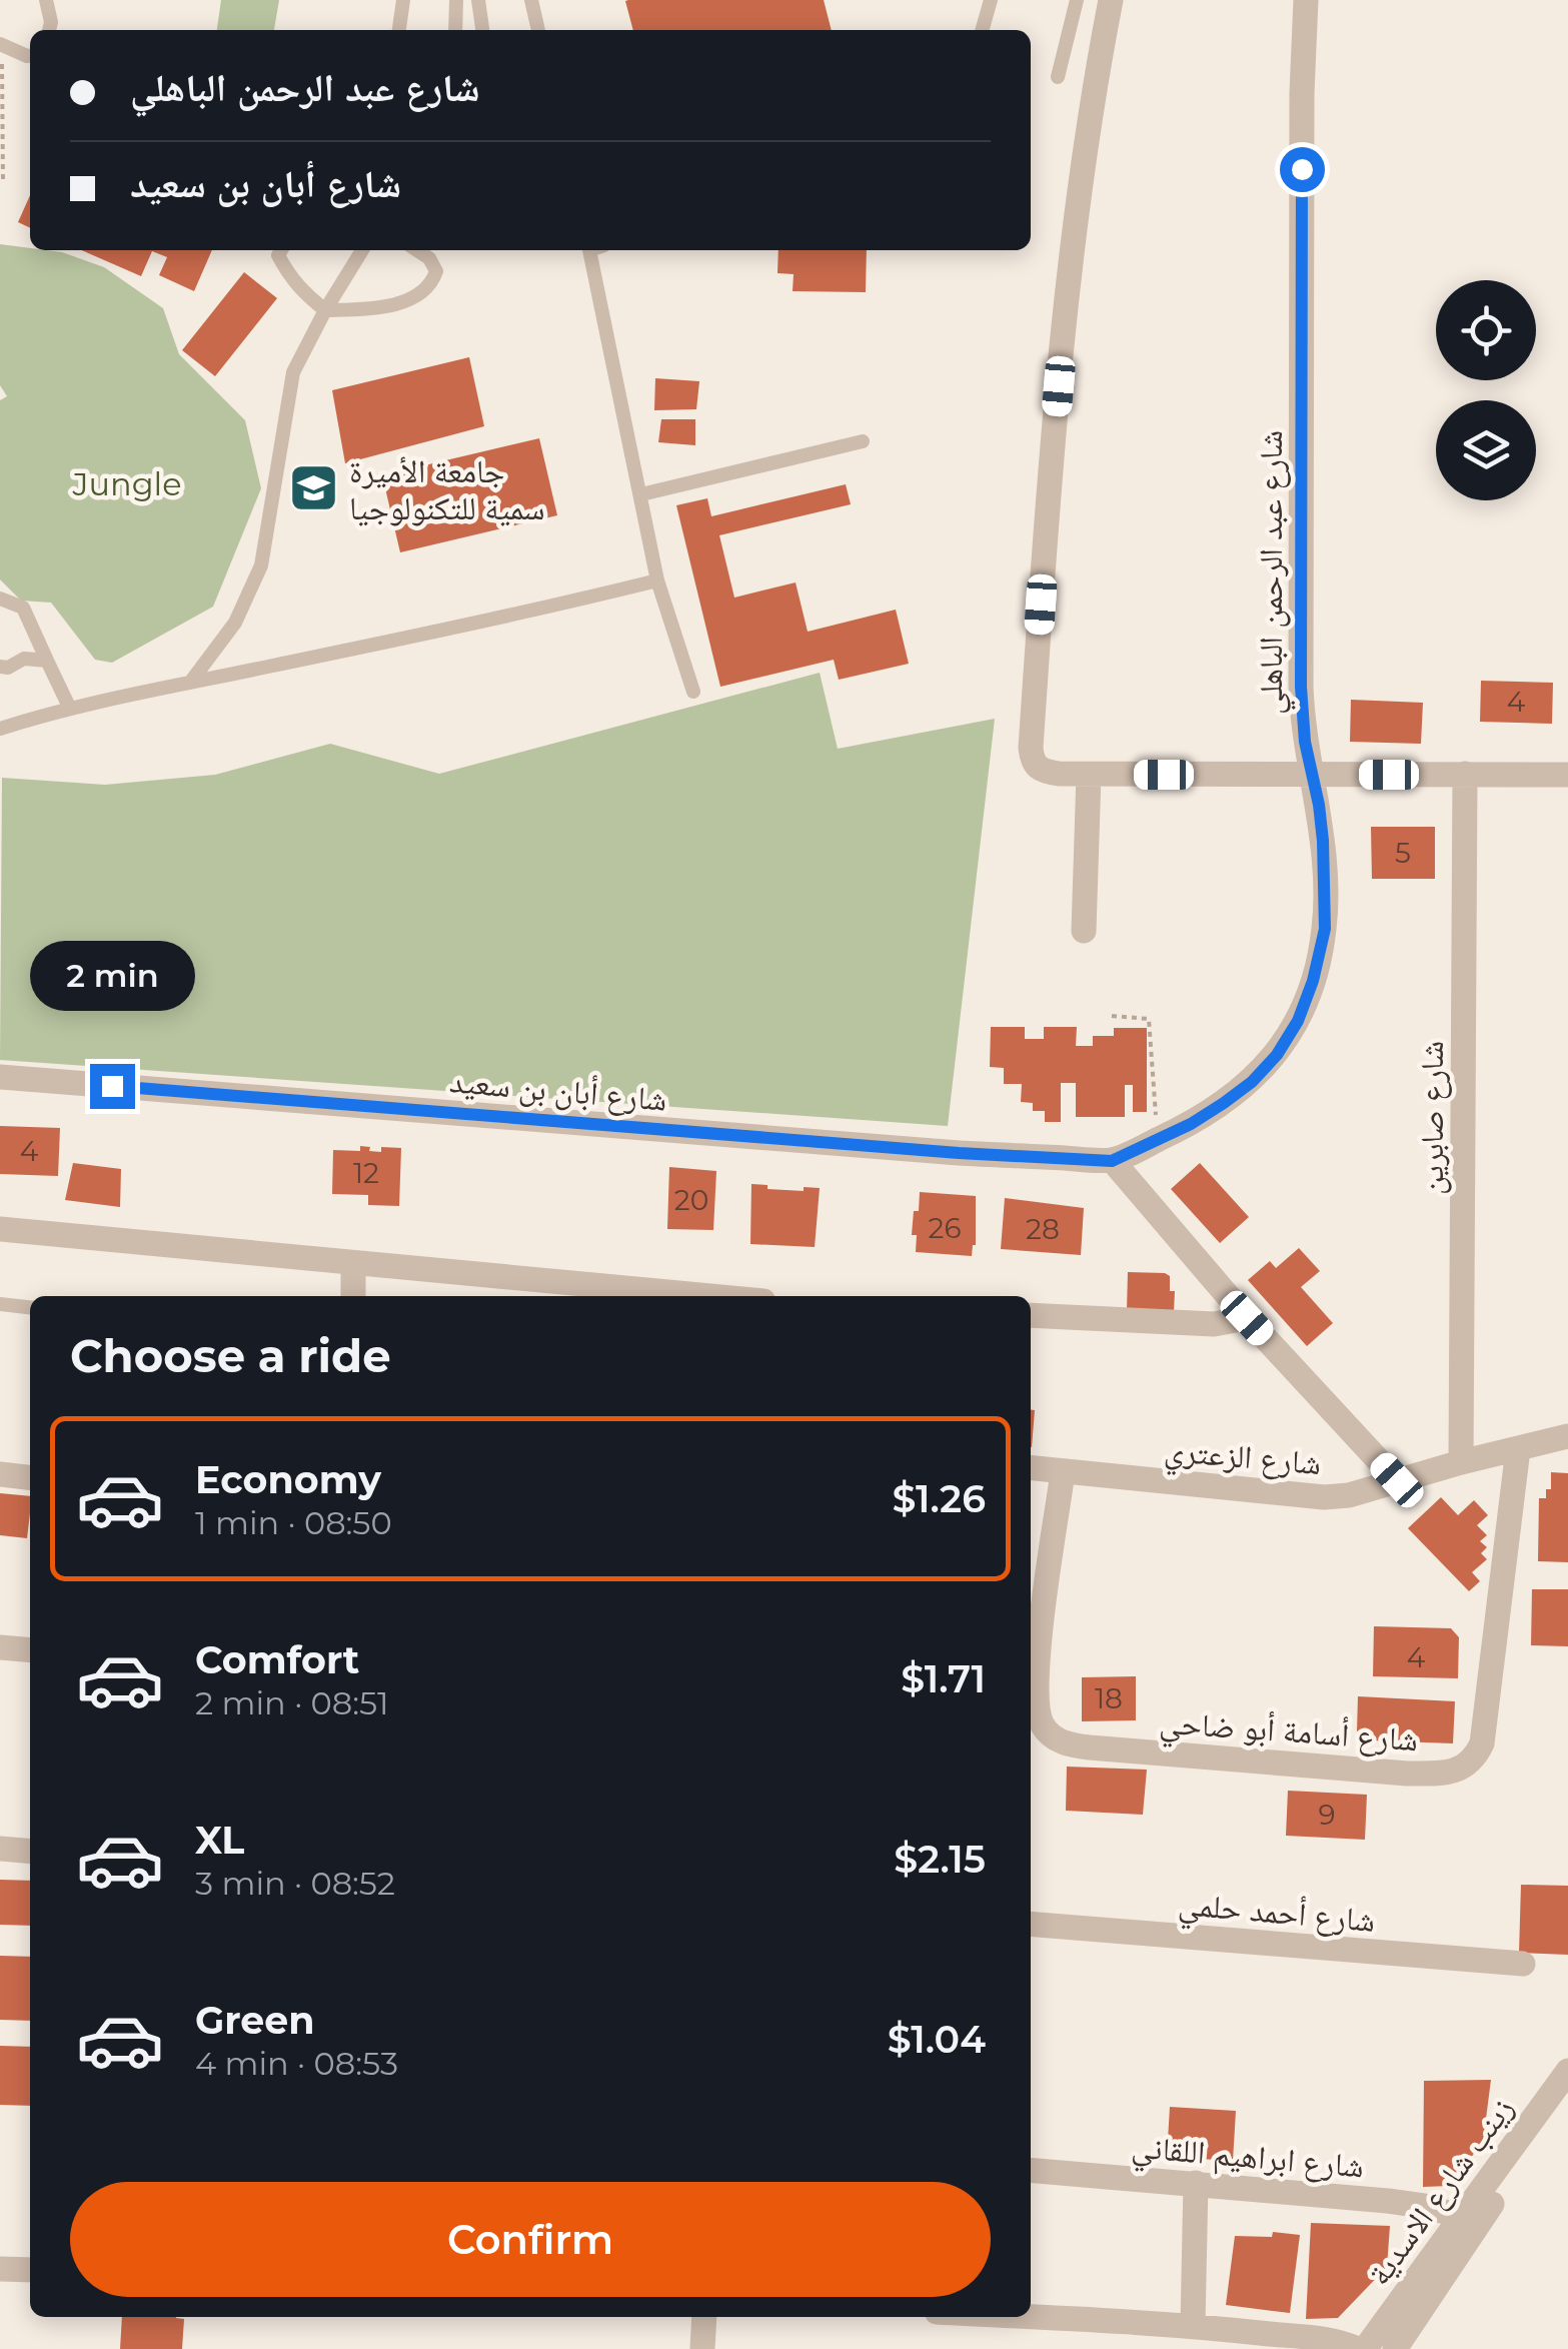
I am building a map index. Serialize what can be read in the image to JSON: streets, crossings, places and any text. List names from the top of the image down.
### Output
{
  "streets": {
    "street": [
      "شارع عبد الرحمن الباهلي",
      "شارع أبان بن سعيد",
      "شارع صابرين",
      "شارع الزعتري",
      "شارع أسامة أبو ضاحي",
      "شارع أحمد حلمي",
      "شارع ابراهيم اللقاني",
      "زينب شارع الاسدية"
    ]
  },
  "crossings": [
    ["شارع عبد الرحمن الباهلي", "شارع أبان بن سعيد"],
    ["شارع صابرين", "شارع الزعتري"],
    ["شارع الزعتري", "شارع أسامة أبو ضاحي"],
    ["شارع ابراهيم اللقاني", "زينب شارع الاسدية"]
  ],
  "parks": ["Jungle"],
  "places": {
    "school or university": ["جامعة الأميرة سمية للتكنولوجيا"]
  },
  "house_numbers": [
    "4",
    "5",
    "4",
    "12",
    "20",
    "26",
    "28",
    "4",
    "18",
    "9"
  ],
  "page": {
    "banner": ["شارع عبد الرحمن الباهلي", "شارع أبان بن سعيد"],
    "bubble": "2 min",
    "heading": "Choose a ride",
    "list": [
      {
        "name": "Economy",
        "note": "1 min · 08:50",
        "value": "$1.26"
      },
      {
        "name": "Comfort",
        "note": "2 min · 08:51",
        "value": "$1.71"
      },
      {
        "name": "XL",
        "note": "3 min · 08:52",
        "value": "$2.15"
      },
      {
        "name": "Green",
        "note": "4 min · 08:53",
        "value": "$1.04"
      }
    ],
    "buttons": "Confirm"
  }
}
